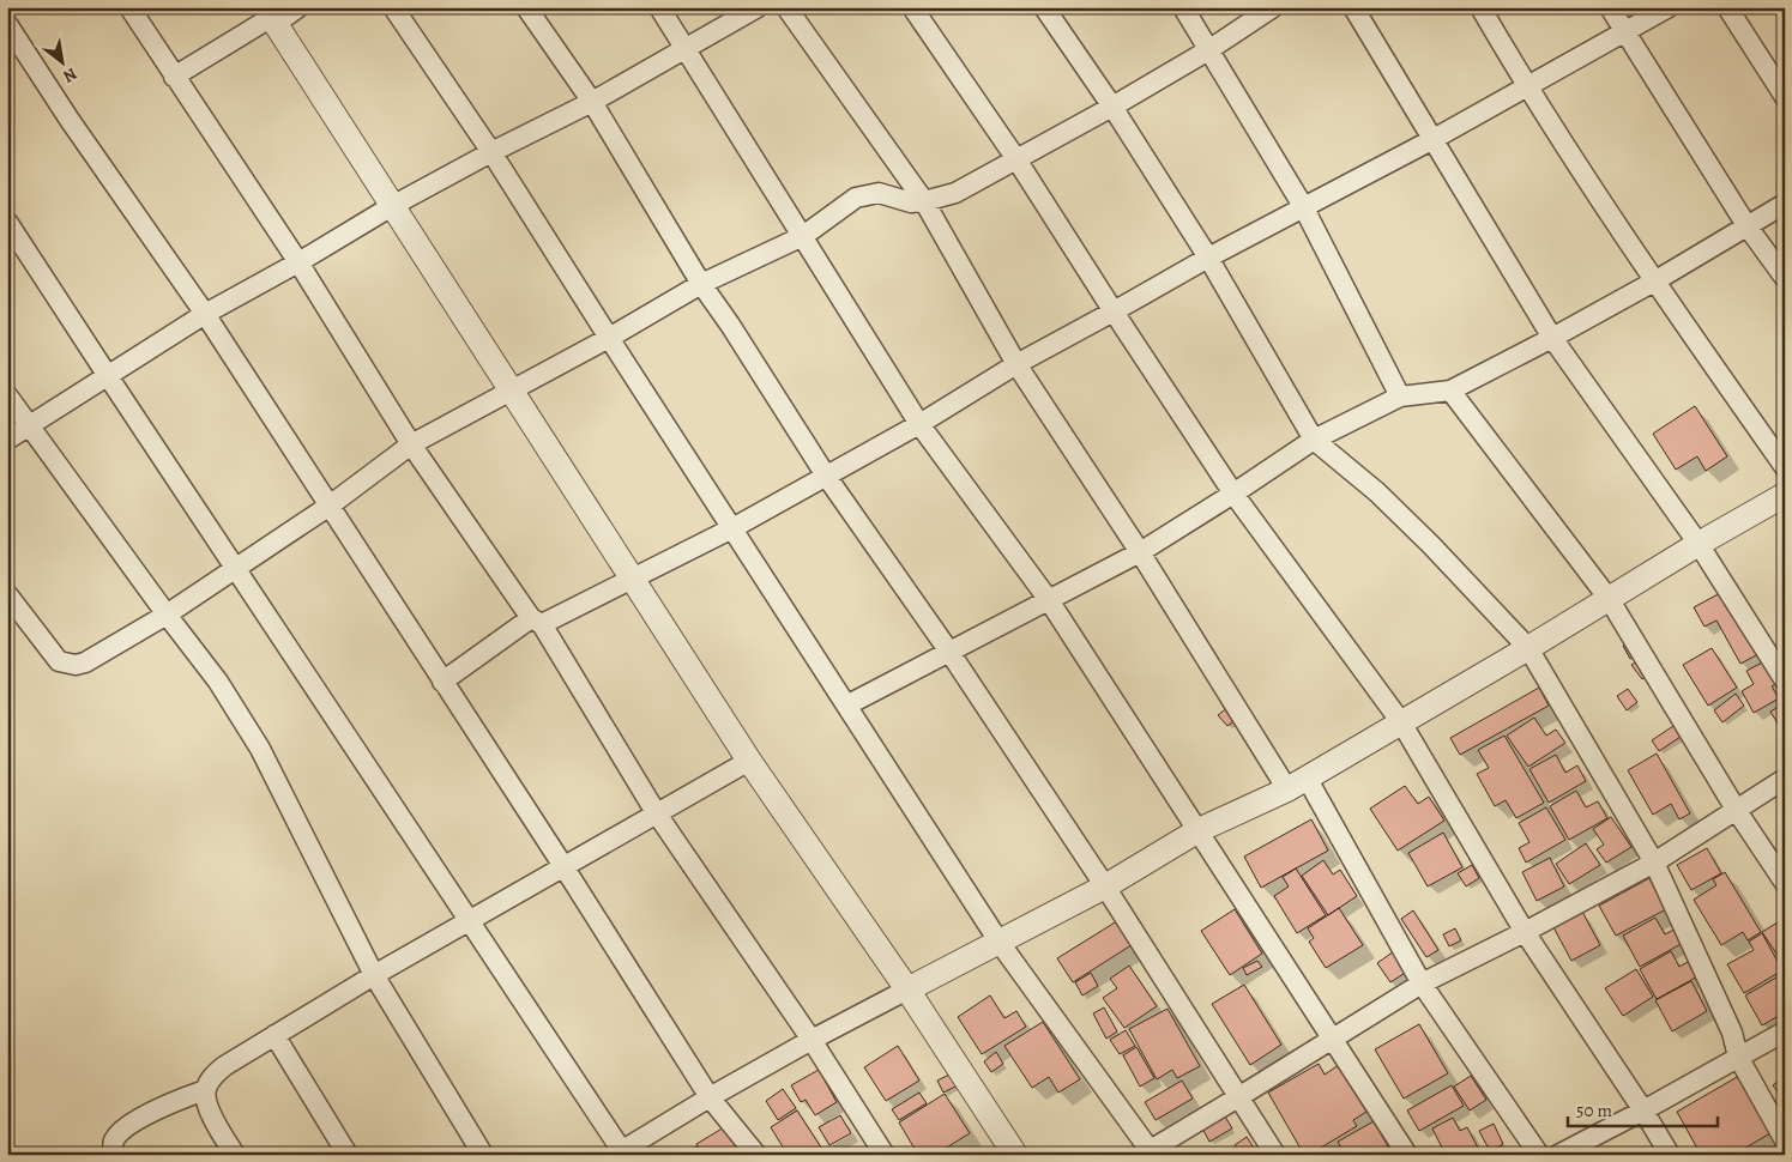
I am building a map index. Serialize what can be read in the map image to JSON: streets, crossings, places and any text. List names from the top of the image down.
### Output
{
  "scale_bar": "50 m",
  "north": "bottom right"
}
